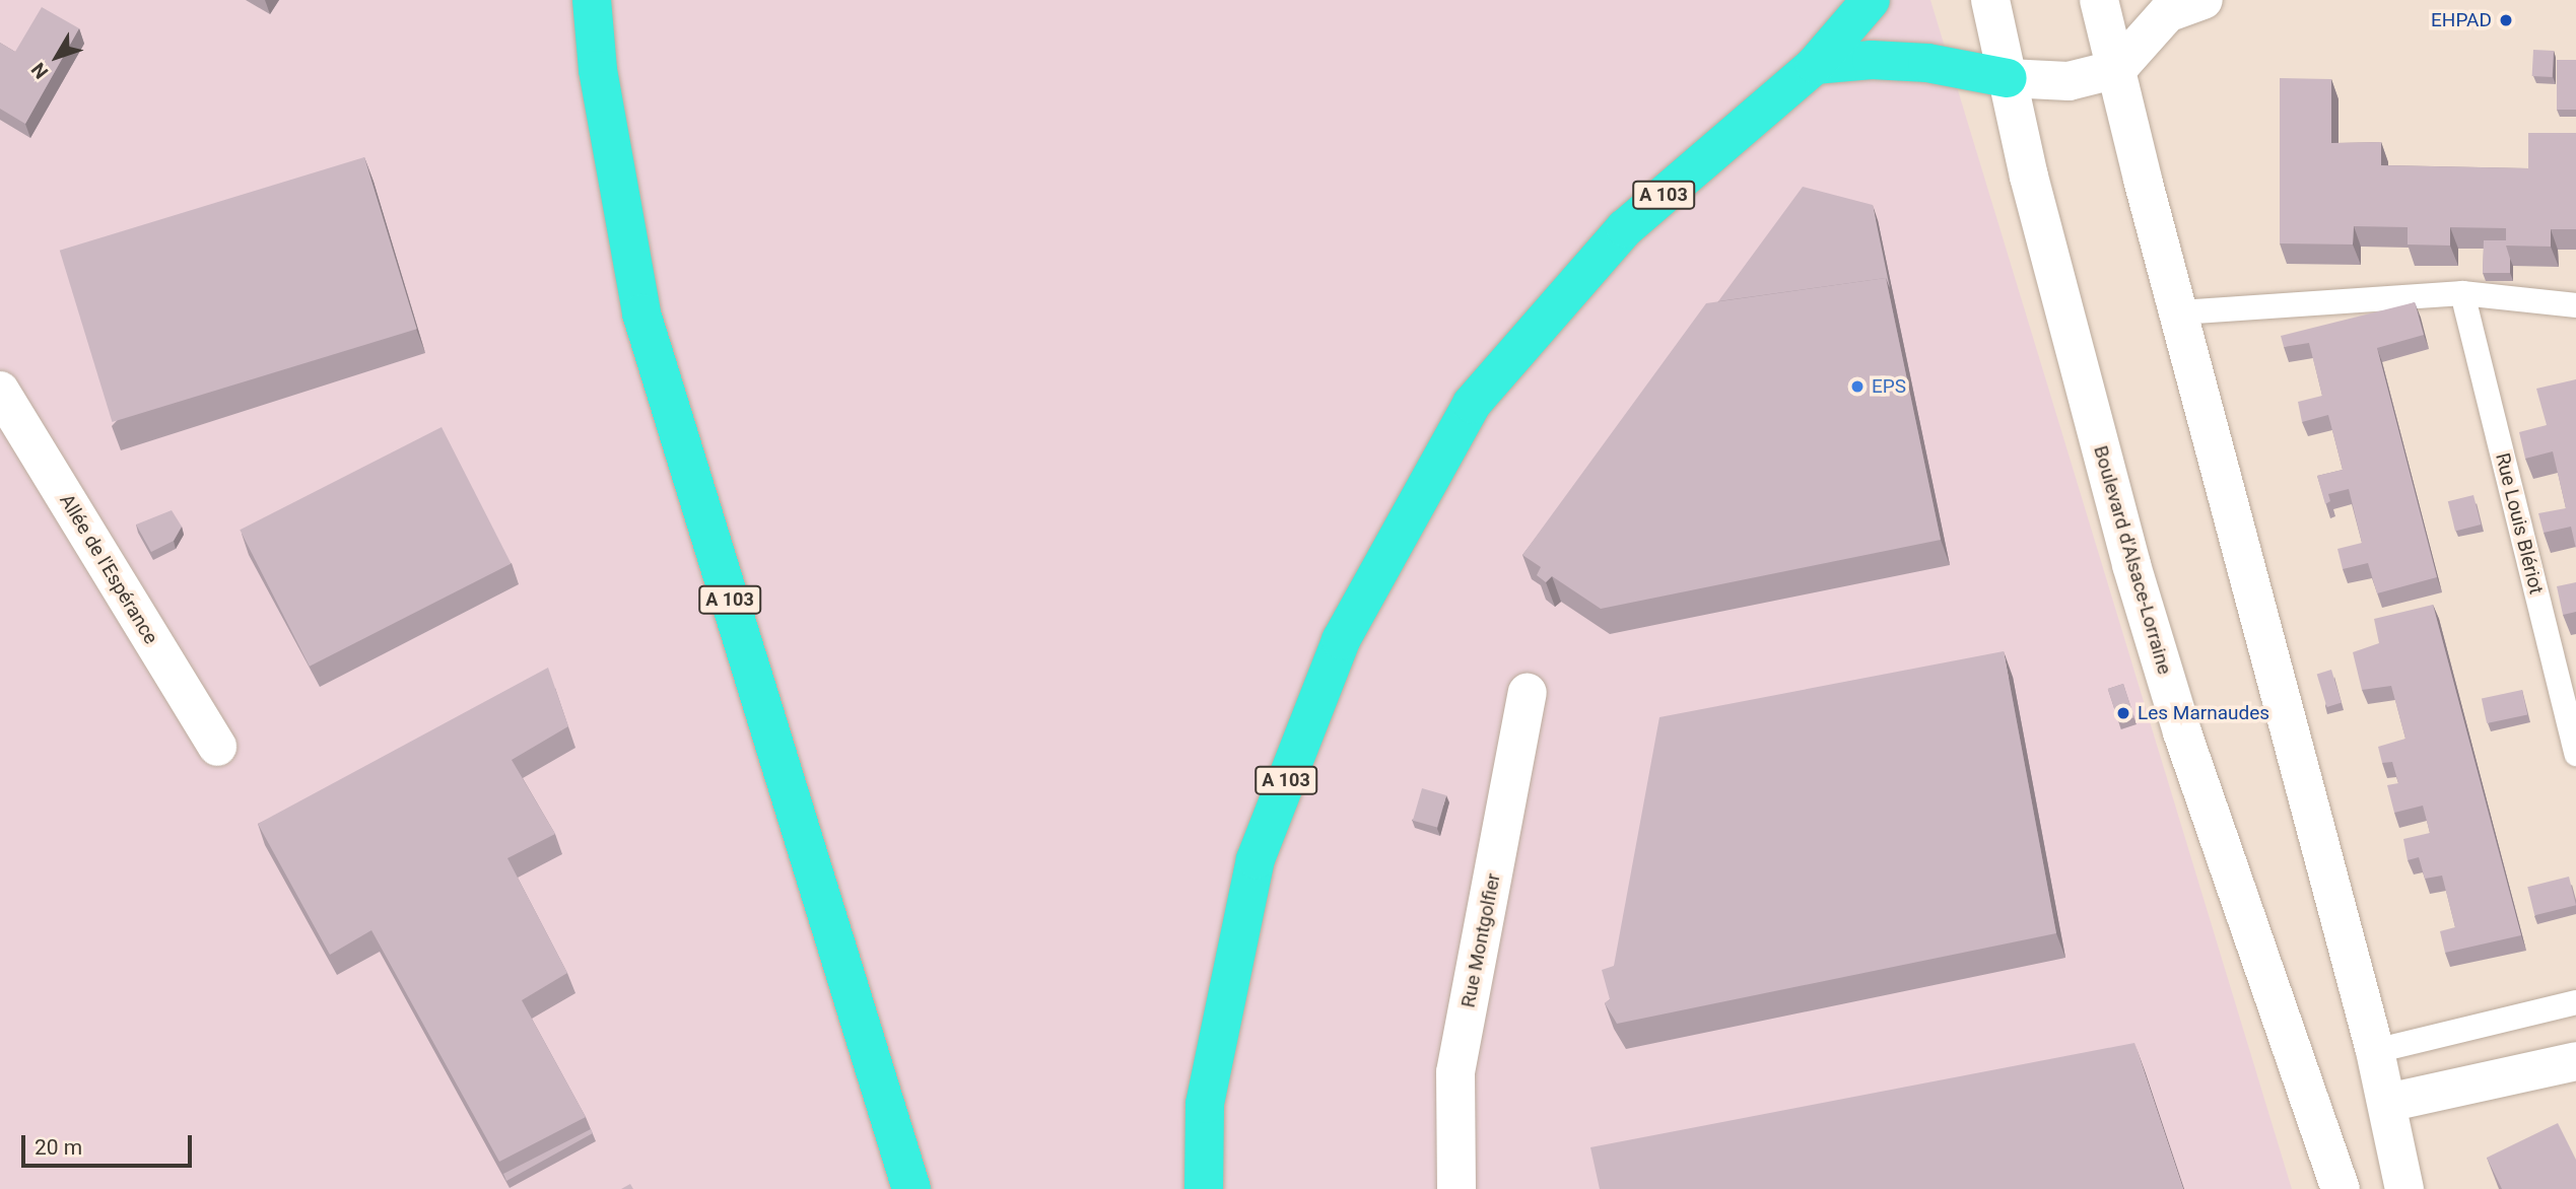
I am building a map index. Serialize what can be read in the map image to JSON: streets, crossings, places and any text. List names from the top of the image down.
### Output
{
  "streets": {
    "highway": ["A 103"],
    "main road": ["Boulevard d'Alsace-Lorraine", "Allée de l'Espérance", "Rue Montgolfier"],
    "lane": ["Rue Louis Blériot"]
  },
  "places": ["EHPAD", "EPS", "Les Marnaudes"],
  "scale_bar": "20 m",
  "north": "bottom left"
}
